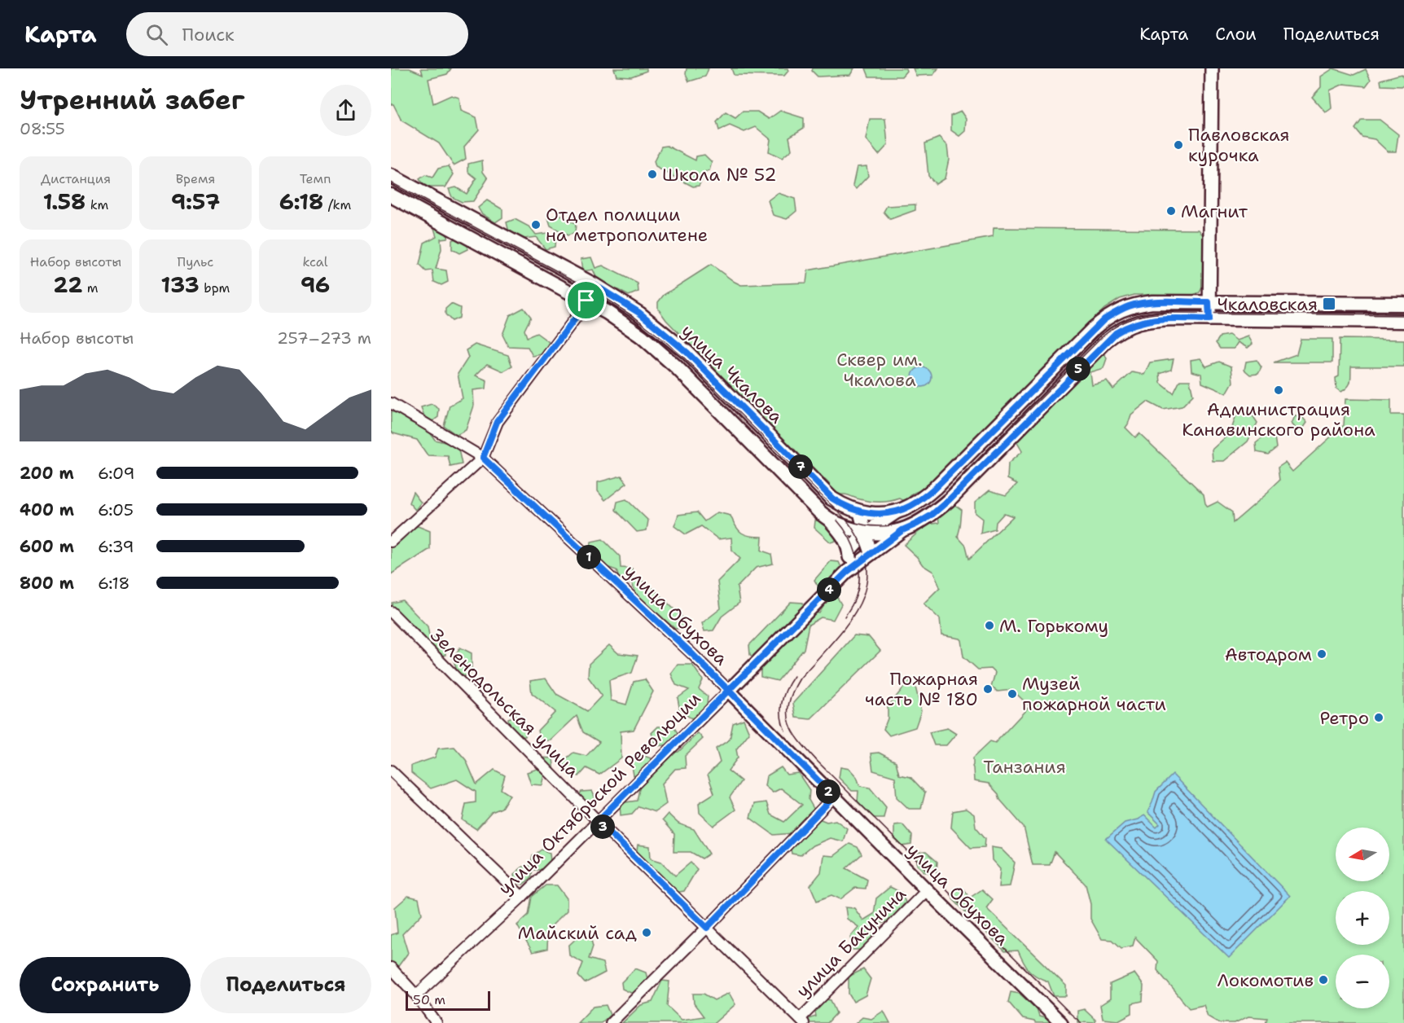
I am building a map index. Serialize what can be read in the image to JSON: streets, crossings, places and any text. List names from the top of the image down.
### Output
{
  "streets": {
    "main road": ["улица Чкалова"],
    "street": [
      "улица Обухова",
      "Зеленодольская улица",
      "улица Октябрьской Революции",
      "улица Бакунина"
    ]
  },
  "crossings": [
    ["улица Обухова", "улица Октябрьской Революции"],
    ["улица Обухова", "улица Бакунина"],
    ["Зеленодольская улица", "улица Октябрьской Революции"],
    ["Зеленодольская улица", "улица Бакунина"]
  ],
  "parks": ["Сквер им. Чкалова", "Танзания"],
  "places": {
    "other": [
      "Павловская курочка",
      "Школа № 52",
      "Магнит",
      "Отдел полиции на метрополитене",
      "Администрация Канавинского района",
      "М. Горькому",
      "Автодром",
      "Пожарная часть № 180",
      "Музей пожарной части",
      "Ретро",
      "Майский сад",
      "Локомотив"
    ],
    "transit": ["Чкаловская"]
  },
  "scale_bar": "50 m",
  "north": "left",
  "page": {
    "header": "Карта",
    "search": "Поиск",
    "nav": ["Карта", "Слои", "Поделиться"],
    "heading": ["Утренний забег", "08:55"],
    "stats": [
      ["Дистанция", "1.58 km"],
      ["Время", "9:57"],
      ["Темп", "6:18 /km"],
      ["Набор высоты", "22 m"],
      ["Пульс", "133 bpm"],
      ["kcal", "96"]
    ],
    "chart": ["Набор высоты", "257–273 m"],
    "pins": [
      "5",
      "7",
      "1",
      "4",
      "2",
      "3"
    ],
    "list": [
      {
        "name": "200 m",
        "note": "6:09"
      },
      {
        "name": "400 m",
        "note": "6:05"
      },
      {
        "name": "600 m",
        "note": "6:39"
      },
      {
        "name": "800 m",
        "note": "6:18"
      }
    ],
    "map_buttons": ["+", "−"],
    "buttons": ["Сохранить", "Поделиться"],
    "scale": "50 m"
  }
}
